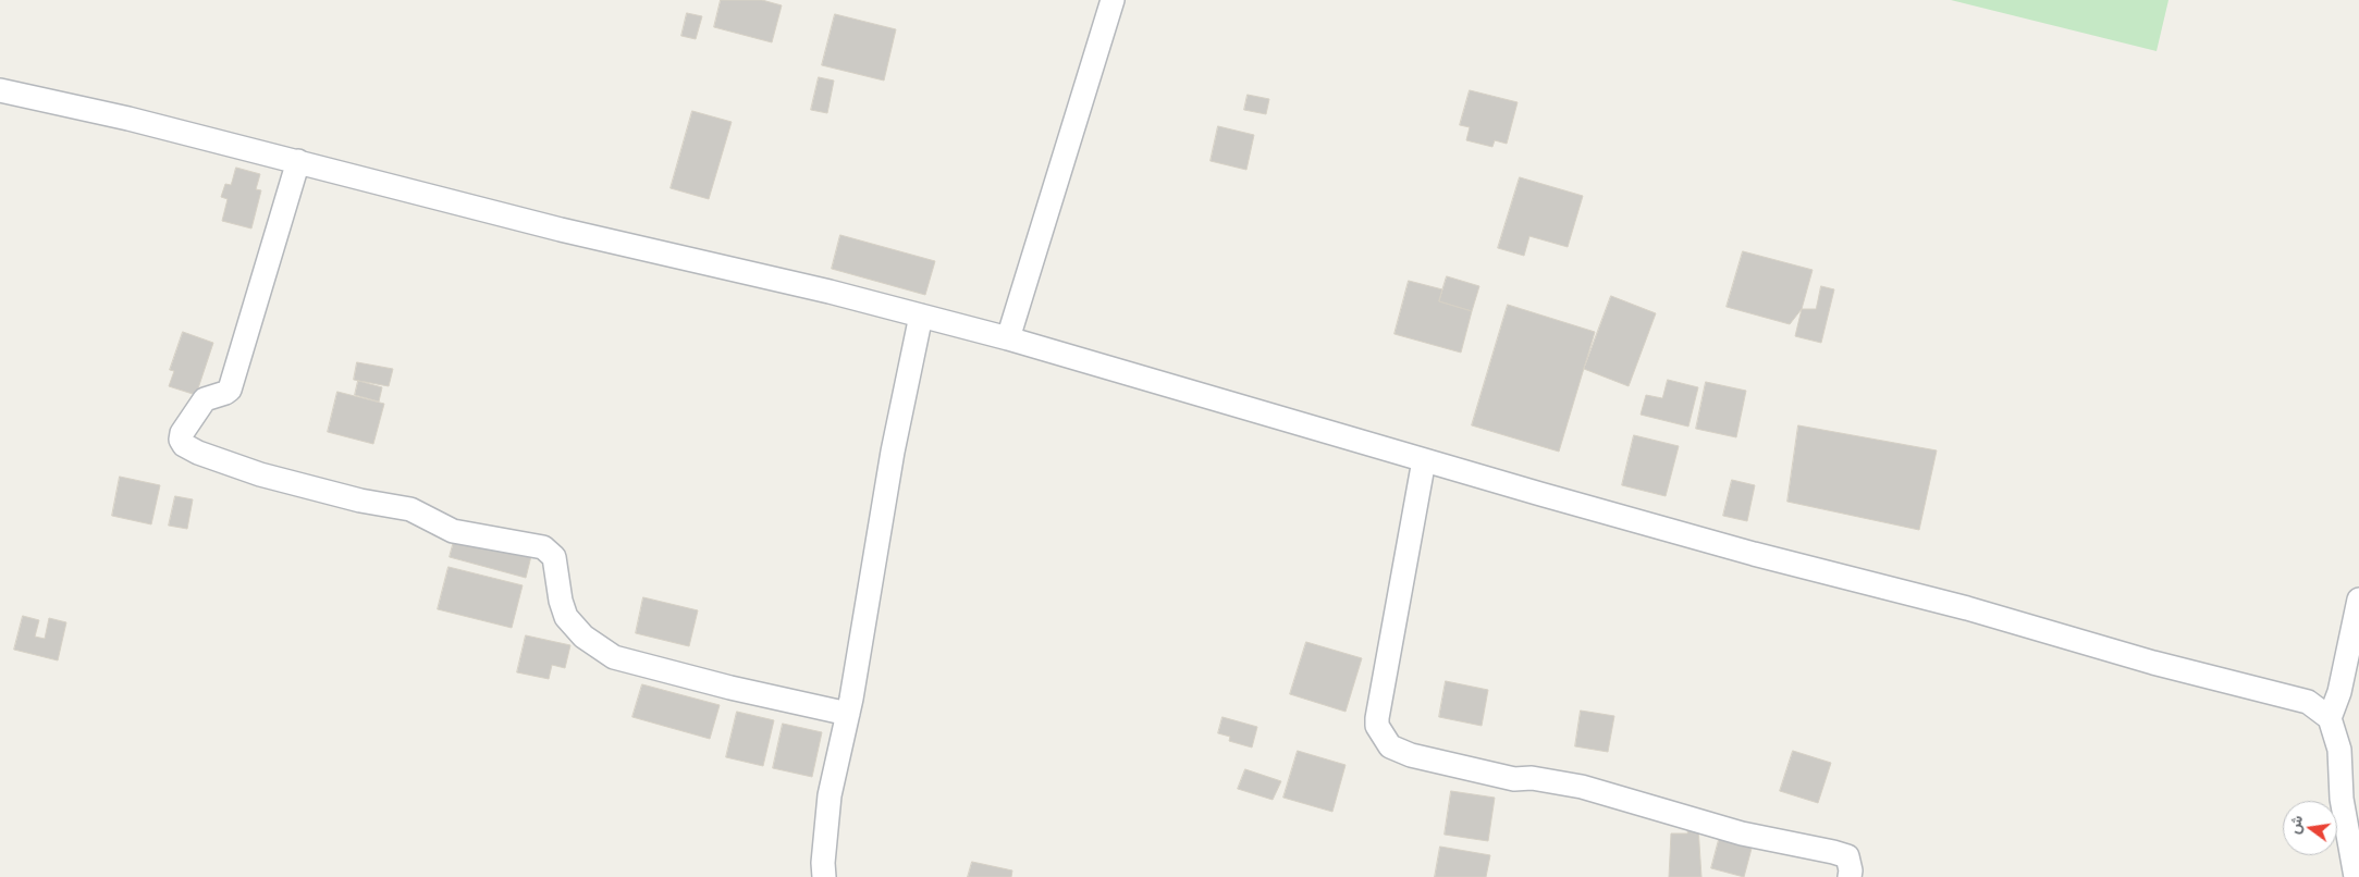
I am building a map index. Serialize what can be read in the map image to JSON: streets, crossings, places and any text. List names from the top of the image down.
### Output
{
  "north": "left"
}
